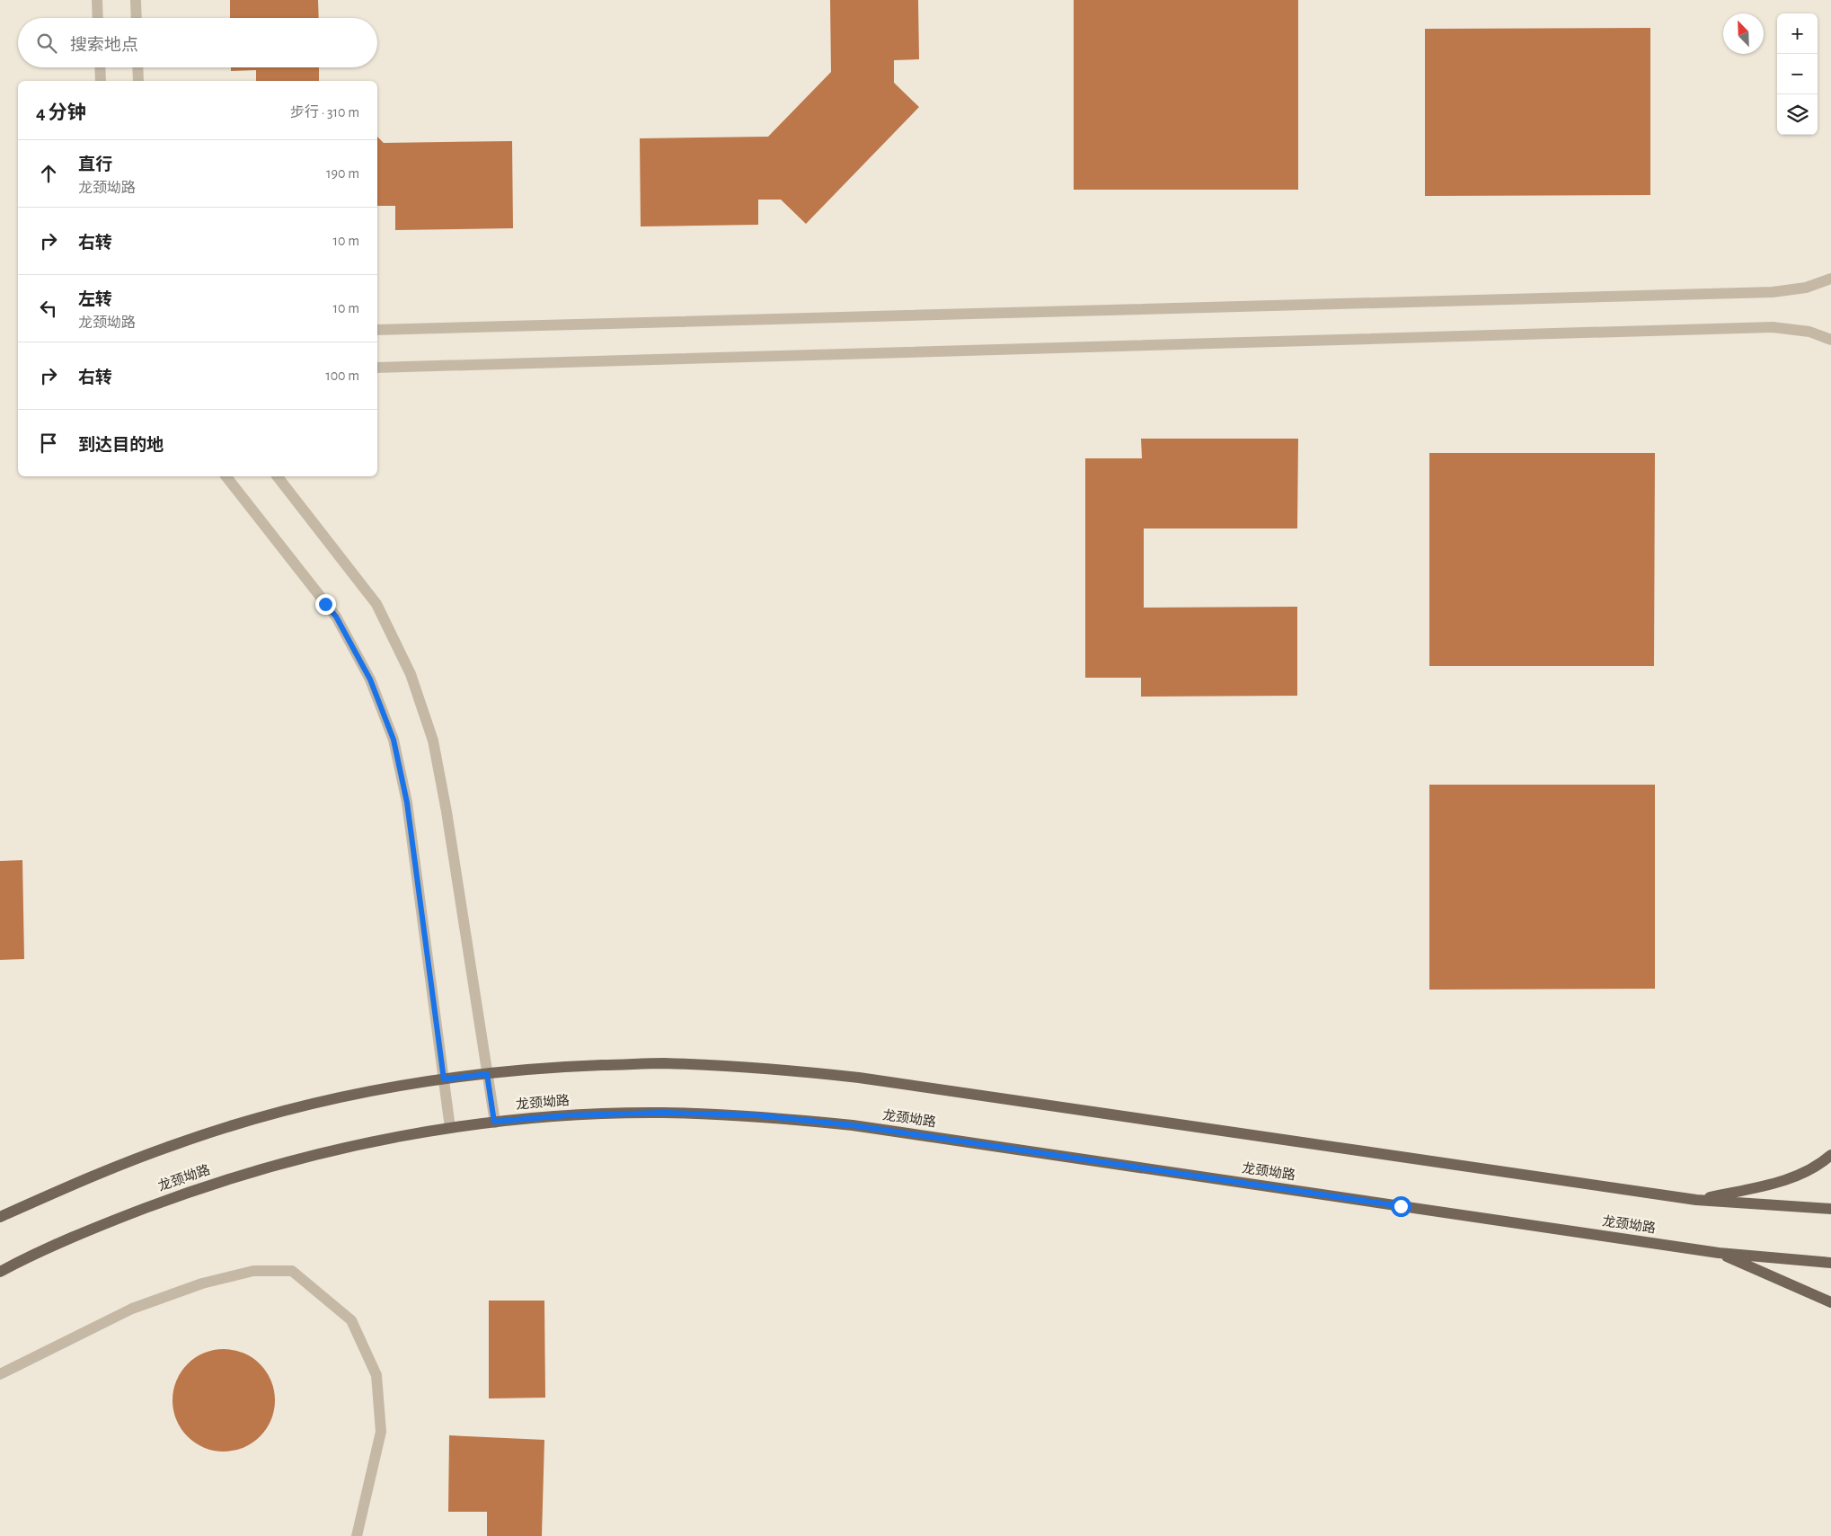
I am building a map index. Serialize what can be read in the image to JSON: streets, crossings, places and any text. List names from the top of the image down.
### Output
{
  "streets": {
    "main road": ["龙颈坳路"]
  },
  "north": "top left",
  "page": {
    "map_buttons": ["+", "−"],
    "search": "搜索地点",
    "heading": ["4 分钟", "步行 · 310 m"],
    "list": [
      ["直行", "龙颈坳路", "190 m"],
      ["右转", "10 m"],
      ["左转", "龙颈坳路", "10 m"],
      ["右转", "100 m"],
      "到达目的地"
    ]
  }
}
